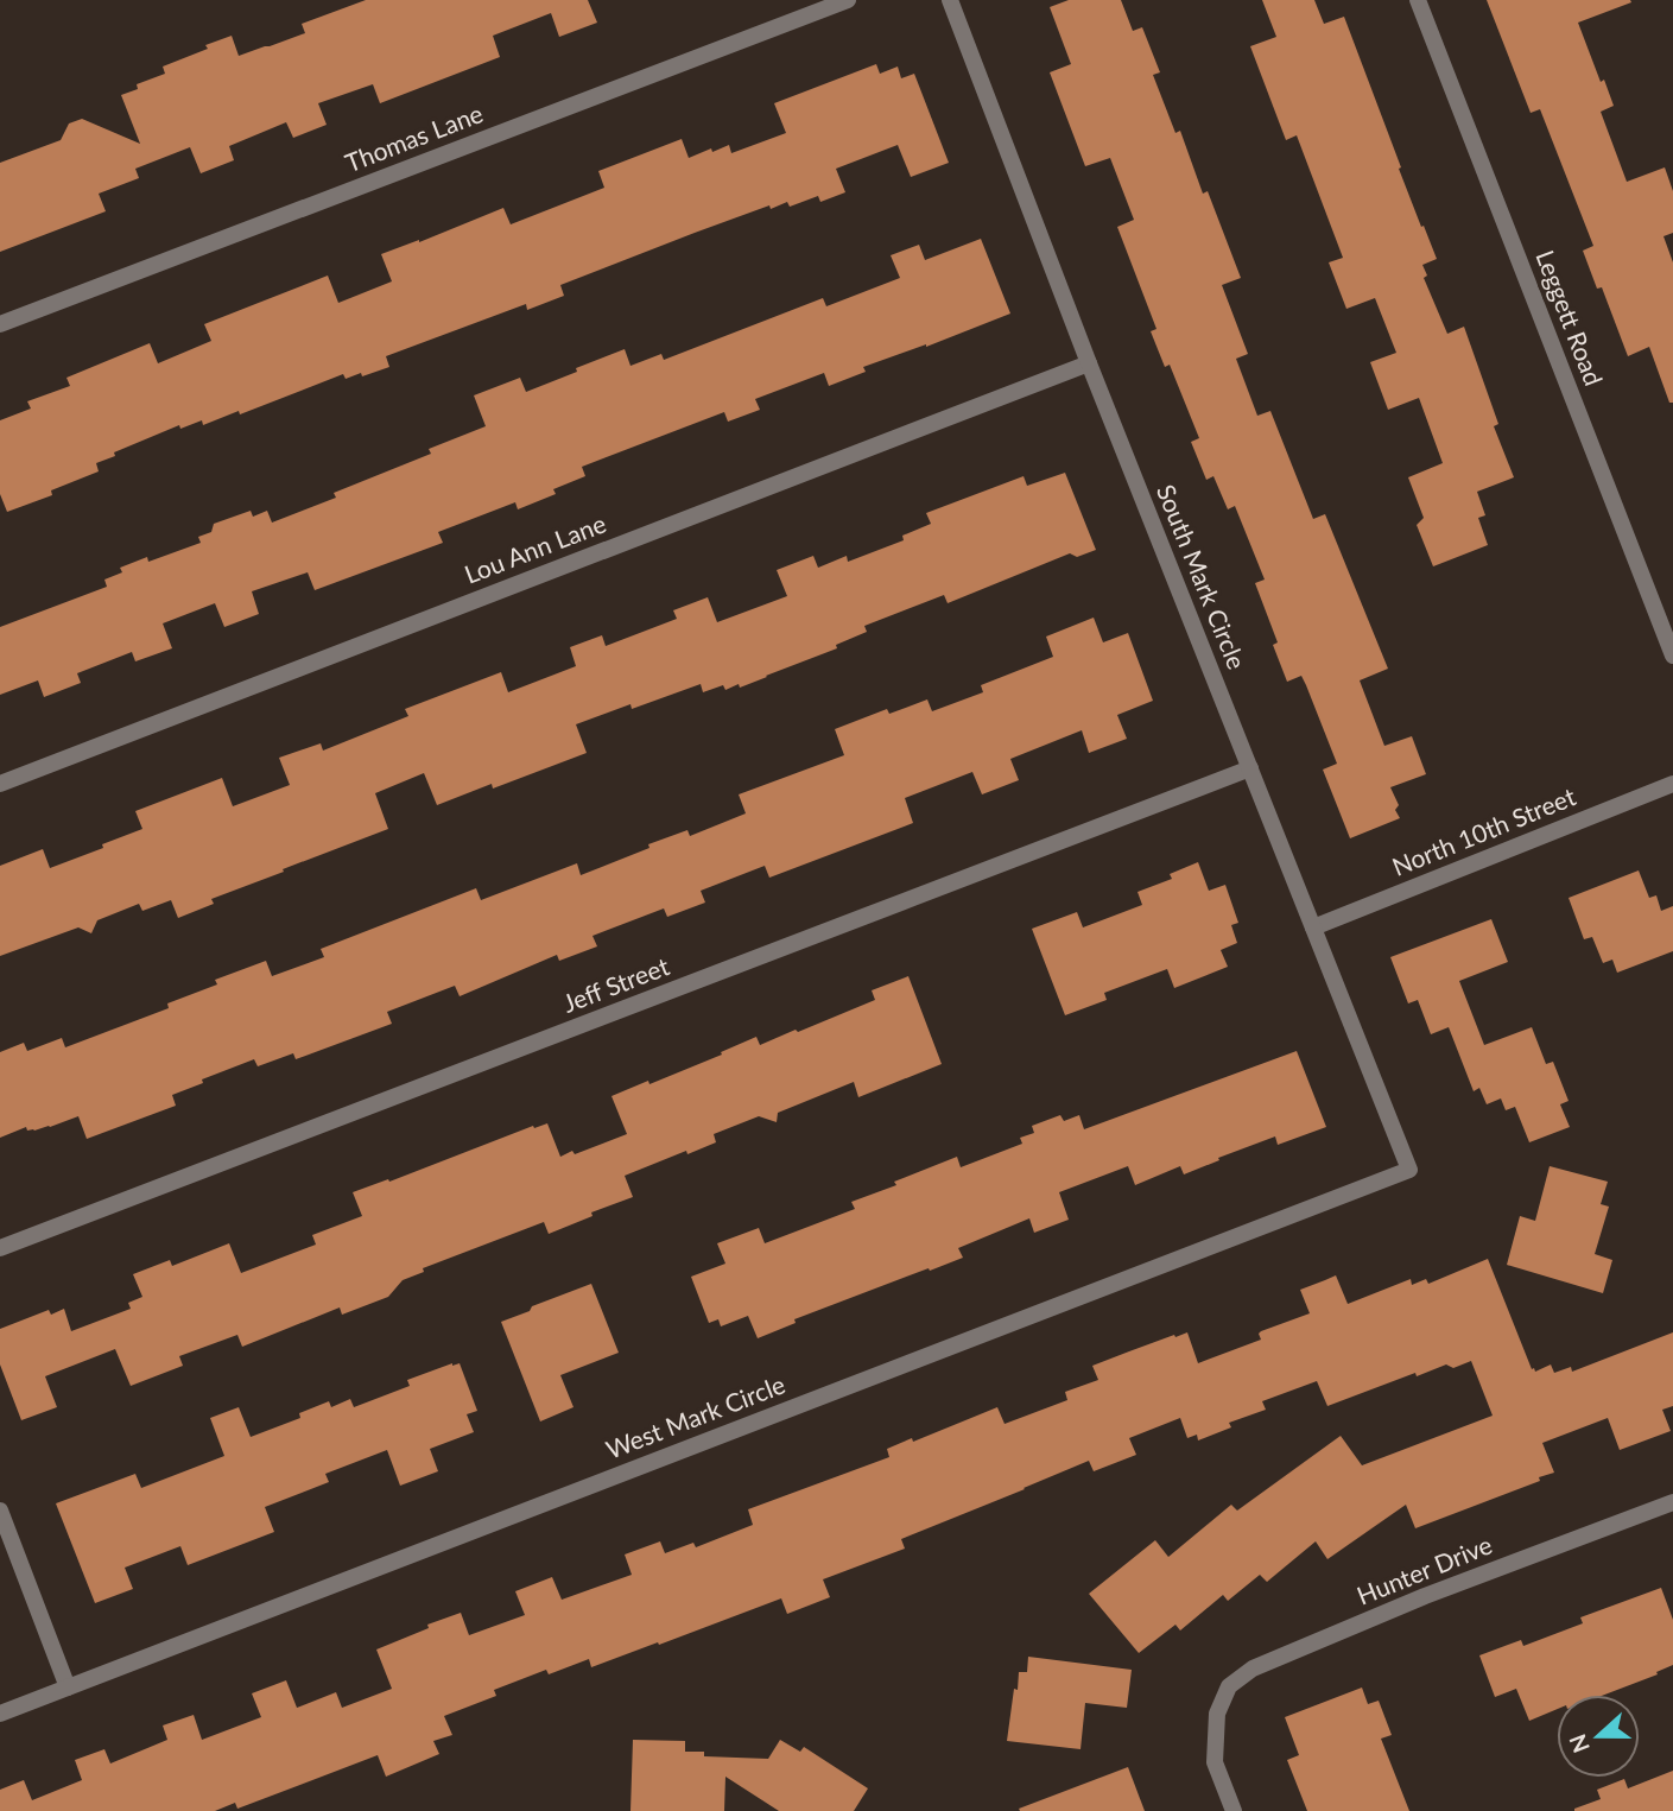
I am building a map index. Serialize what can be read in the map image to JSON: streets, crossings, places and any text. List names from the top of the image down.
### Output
{
  "streets": {
    "street": [
      "Thomas Lane",
      "Leggett Road",
      "Lou Ann Lane",
      "South Mark Circle",
      "North 10th Street",
      "Jeff Street",
      "West Mark Circle",
      "Hunter Drive"
    ]
  },
  "crossings": [
    ["Lou Ann Lane", "South Mark Circle"],
    ["South Mark Circle", "North 10th Street"],
    ["South Mark Circle", "Jeff Street"],
    ["South Mark Circle", "West Mark Circle"]
  ],
  "north": "left"
}
